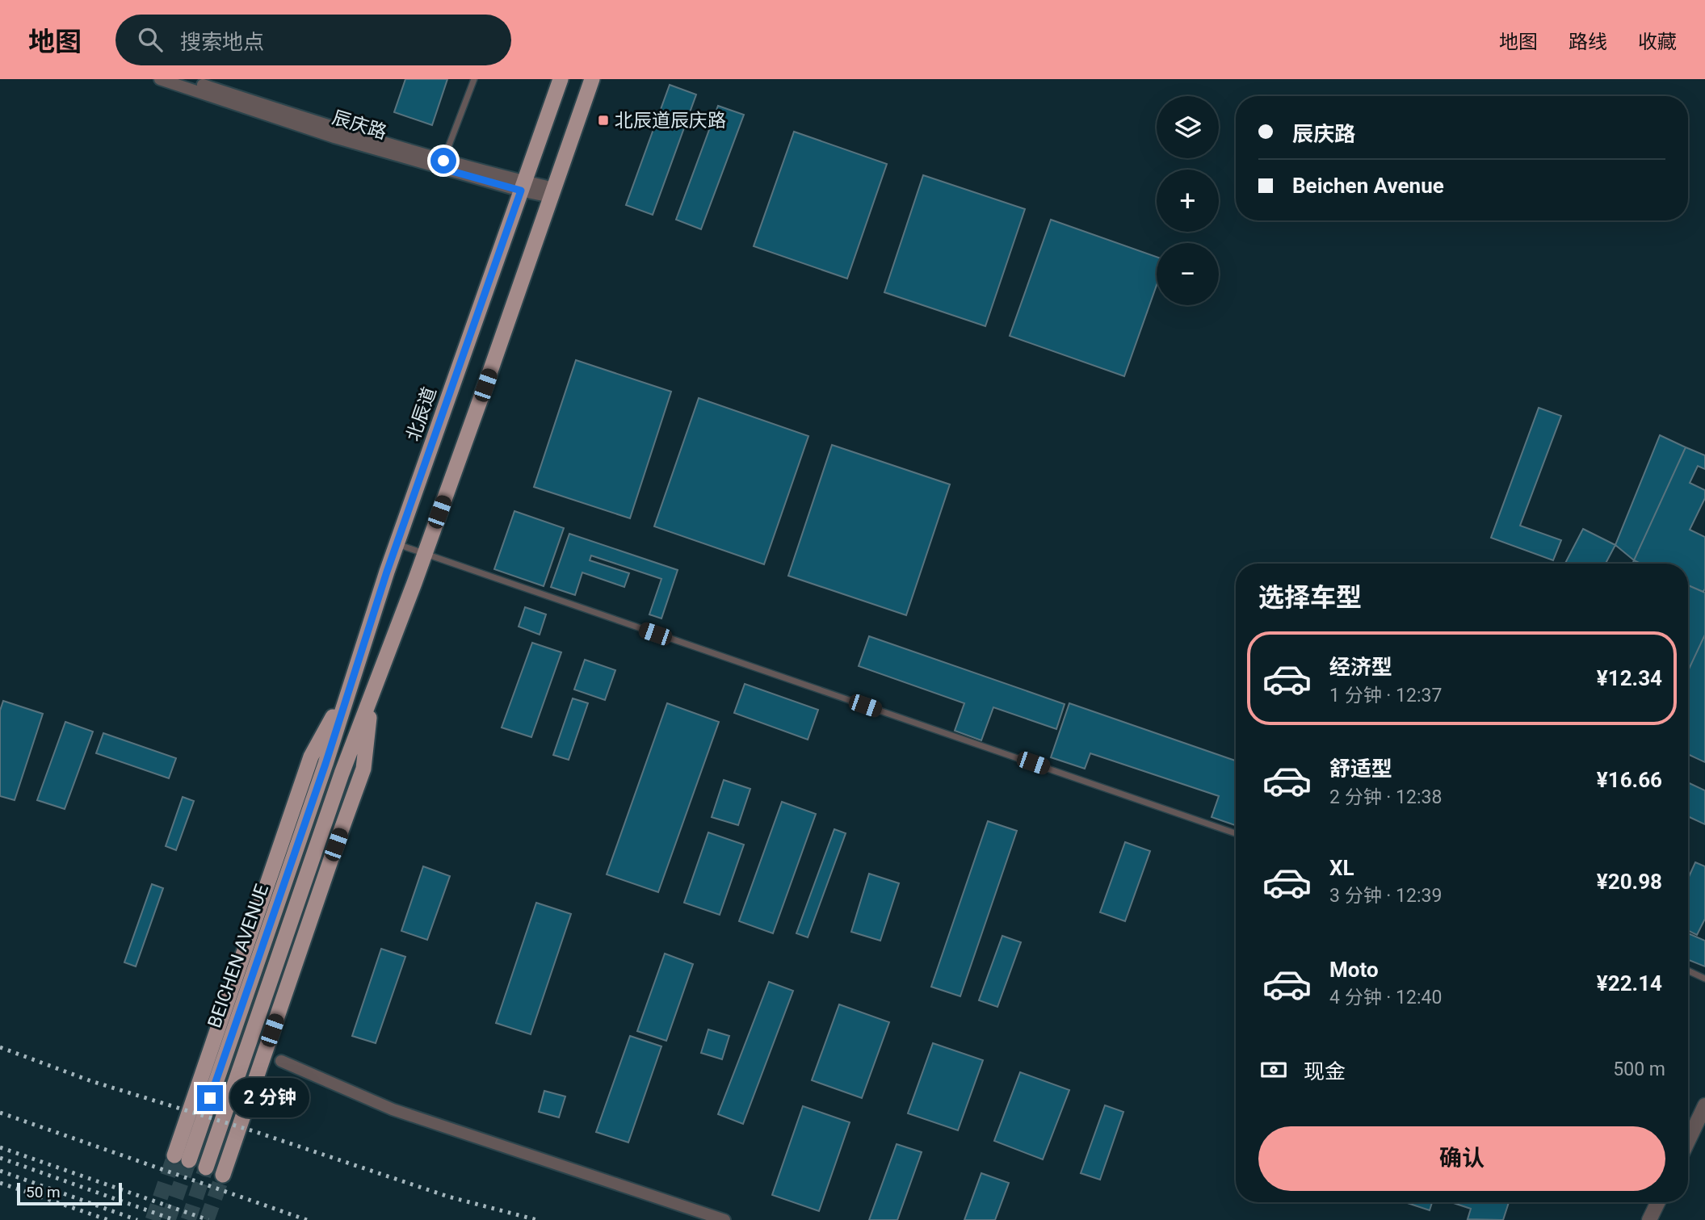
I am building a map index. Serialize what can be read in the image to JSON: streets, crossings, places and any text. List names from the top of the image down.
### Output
{
  "streets": {
    "main road": ["北辰道", "BEICHEN AVENUE"],
    "street": ["辰庆路"]
  },
  "crossings": [
    ["辰庆路", "北辰道"],
    ["辰庆路", "BEICHEN AVENUE"]
  ],
  "places": {
    "transit": ["北辰道辰庆路"]
  },
  "scale_bar": "50 m",
  "page": {
    "header": "地图",
    "search": "搜索地点",
    "nav": ["地图", "路线", "收藏"],
    "map_buttons": ["+", "−"],
    "banner": ["辰庆路", "Beichen Avenue"],
    "heading": "选择车型",
    "list": [
      {
        "name": "经济型",
        "note": "1 分钟 · 12:37",
        "value": "¥12.34"
      },
      {
        "name": "舒适型",
        "note": "2 分钟 · 12:38",
        "value": "¥16.66"
      },
      {
        "name": "XL",
        "note": "3 分钟 · 12:39",
        "value": "¥20.98"
      },
      {
        "name": "Moto",
        "note": "4 分钟 · 12:40",
        "value": "¥22.14"
      }
    ],
    "pay": ["现金", "500 m"],
    "bubble": "2 分钟",
    "buttons": "确认",
    "scale": "50 m"
  }
}
